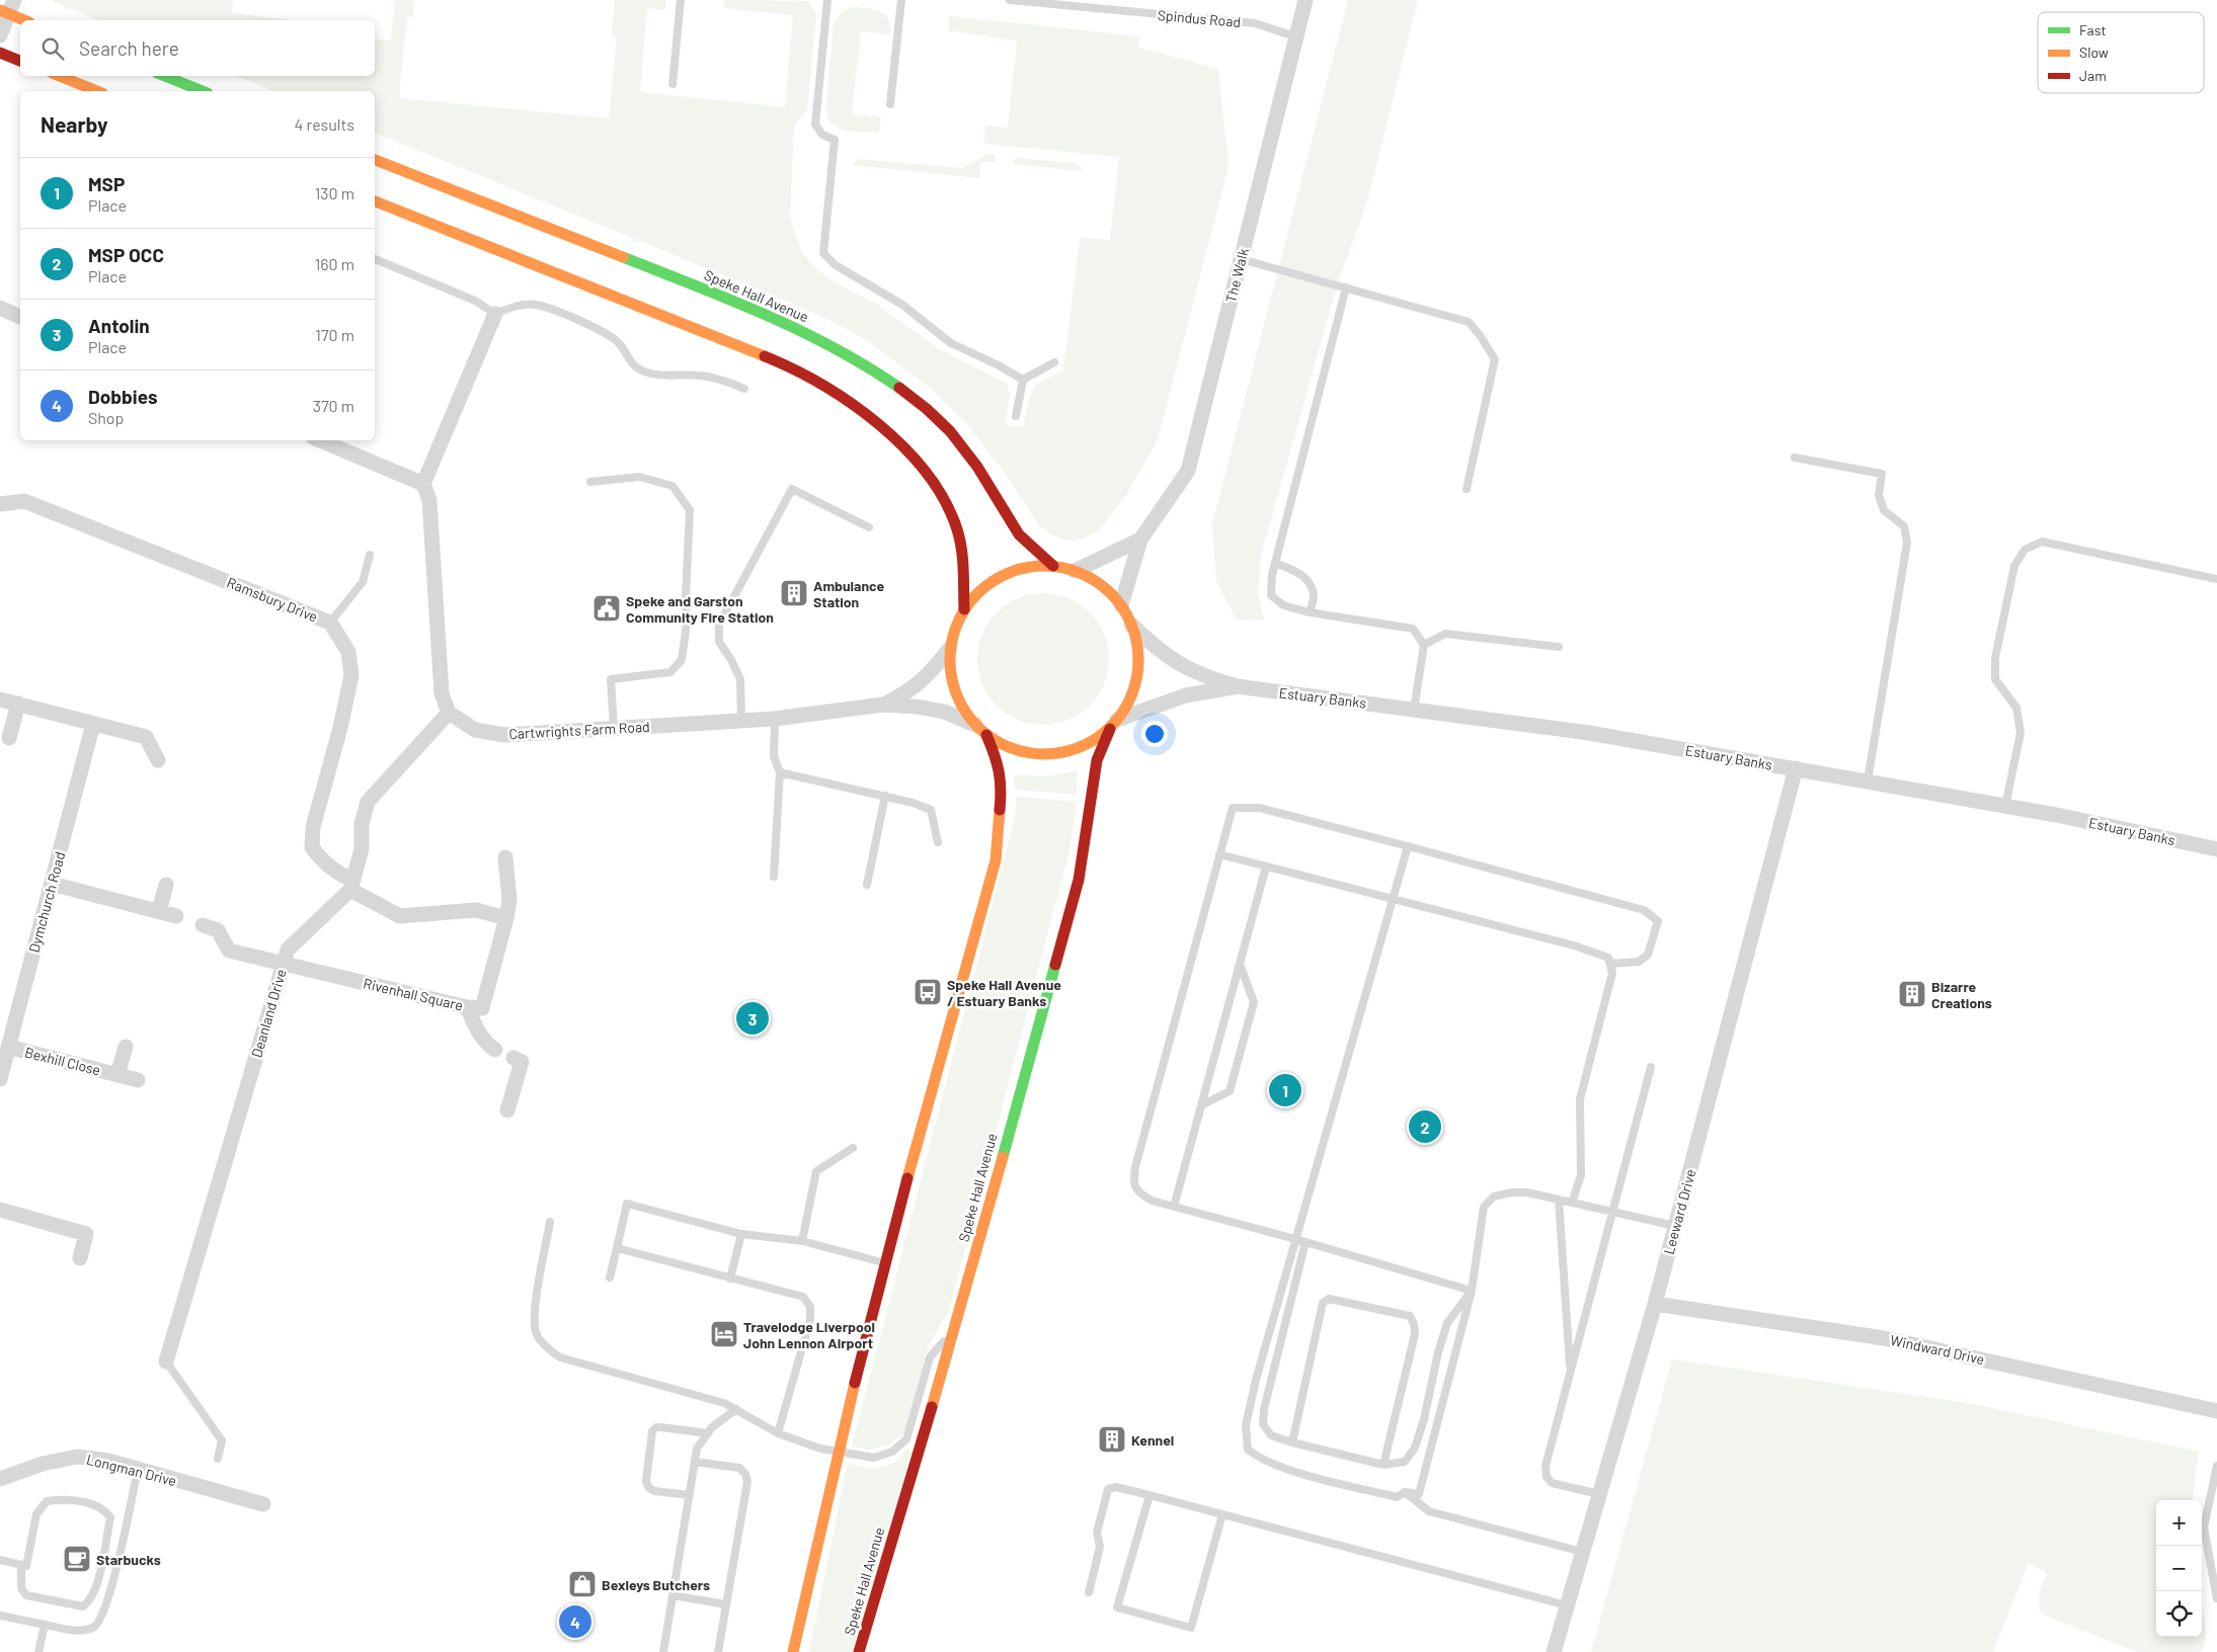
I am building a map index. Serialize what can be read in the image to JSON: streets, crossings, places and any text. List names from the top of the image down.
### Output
{
  "streets": {
    "street": [
      "The Walk",
      "Speke Hall Avenue",
      "Ramsbury Drive",
      "Estuary Banks",
      "Cartwrights Farm Road",
      "Dymchurch Road",
      "Rivenhall Square",
      "Deanland Drive",
      "Bexhill Close",
      "Leeward Drive",
      "Windward Drive",
      "Longman Drive"
    ],
    "lane": ["Spindus Road"]
  },
  "crossings": [
    ["Spindus Road", "The Walk"],
    ["Speke Hall Avenue", "Estuary Banks"],
    ["Ramsbury Drive", "Deanland Drive"],
    ["Estuary Banks", "Leeward Drive"],
    ["Dymchurch Road", "Bexhill Close"],
    ["Rivenhall Square", "Deanland Drive"],
    ["Leeward Drive", "Windward Drive"]
  ],
  "places": {
    "building": ["Ambulance Station", "Bizarre Creations", "Kennel"],
    "public building": ["Speke and Garston Community Fire Station"],
    "bus stop": ["Speke Hall Avenue / Estuary Banks"],
    "hotel": ["Travelodge Liverpool John Lennon Airport"],
    "cafe": ["Starbucks"],
    "shop": ["Bexleys Butchers"]
  },
  "legend": ["Fast", "Slow", "Jam"],
  "page": {
    "search": "Search here",
    "heading": ["Nearby", "4 results"],
    "list": [
      {
        "mark": "1",
        "name": "MSP",
        "note": "Place",
        "value": "130 m"
      },
      {
        "mark": "2",
        "name": "MSP OCC",
        "note": "Place",
        "value": "160 m"
      },
      {
        "mark": "3",
        "name": "Antolin",
        "note": "Place",
        "value": "170 m"
      },
      {
        "mark": "4",
        "name": "Dobbies",
        "note": "Shop",
        "value": "370 m"
      }
    ],
    "pins": [
      "3",
      "1",
      "2",
      "4"
    ],
    "map_buttons": ["+", "−"]
  }
}
